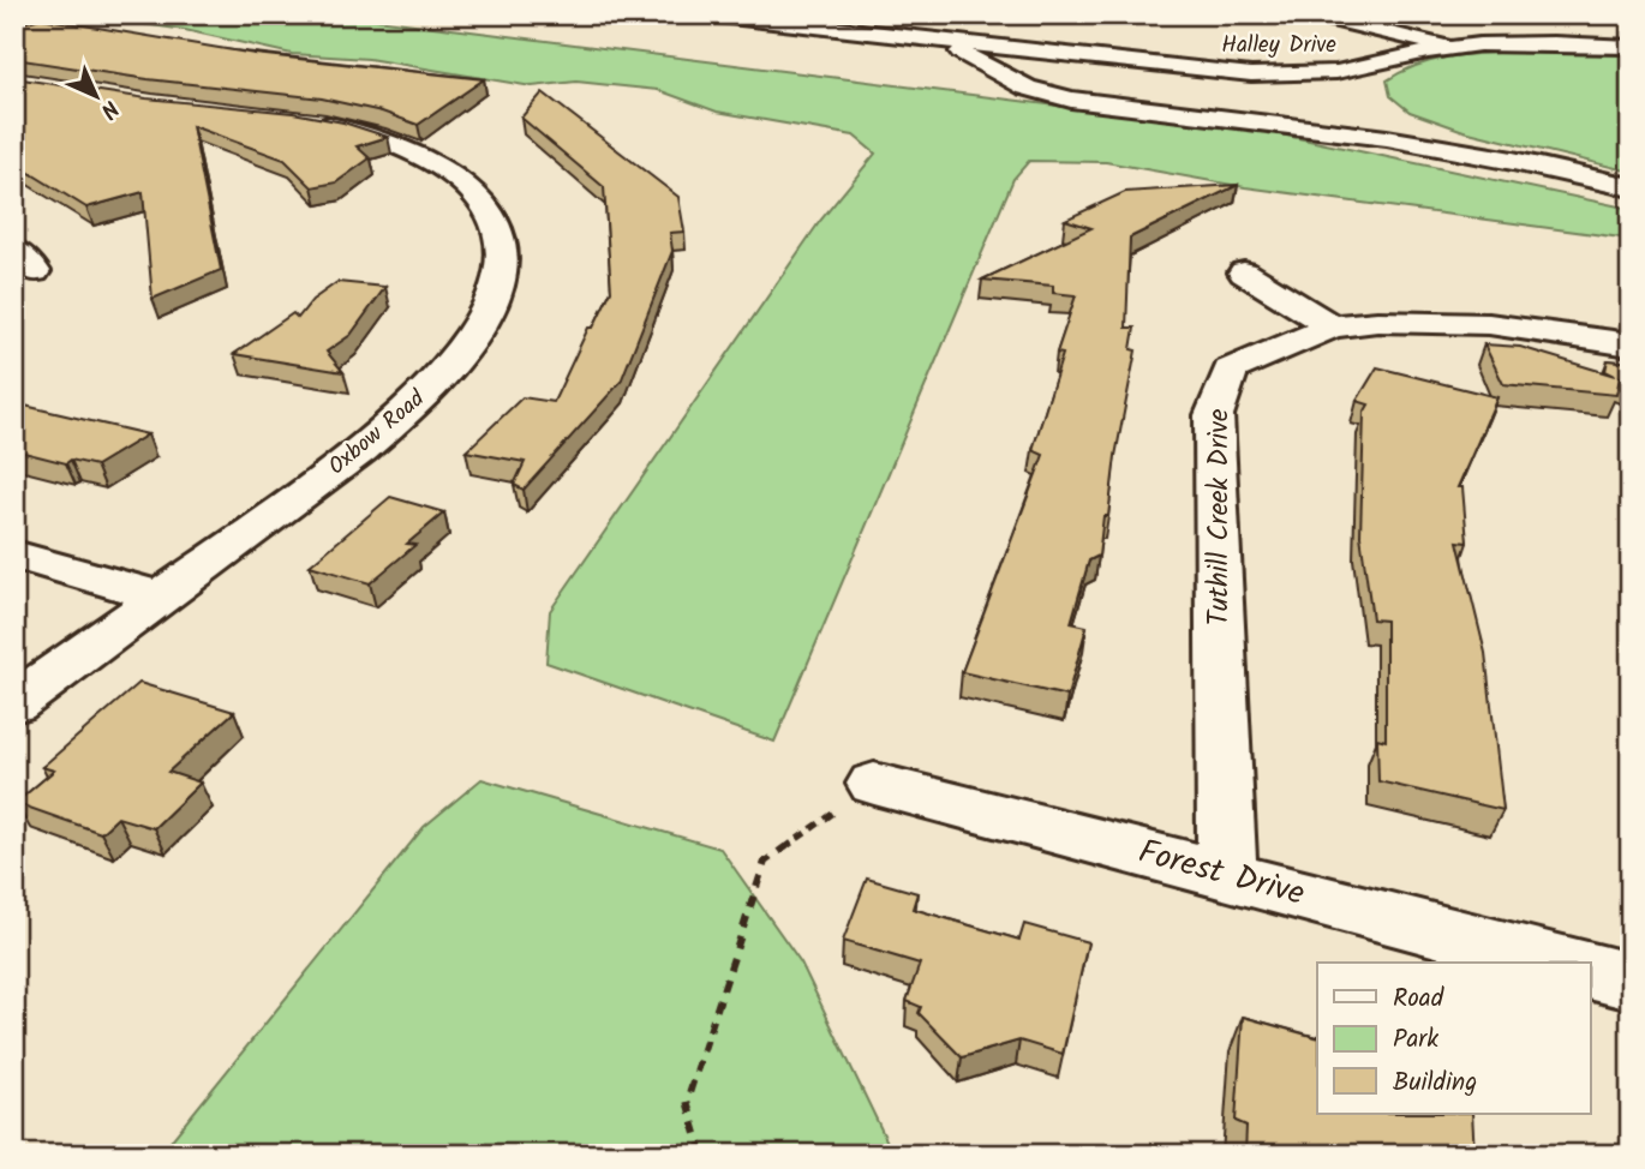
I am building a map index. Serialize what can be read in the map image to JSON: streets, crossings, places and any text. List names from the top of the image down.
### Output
{
  "streets": {
    "street": [
      "Halley Drive",
      "Oxbow Road",
      "Tuthill Creek Drive",
      "Forest Drive"
    ]
  },
  "crossings": [
    ["Tuthill Creek Drive", "Forest Drive"]
  ],
  "legend": ["Road", "Park", "Building"],
  "north": "bottom right"
}
